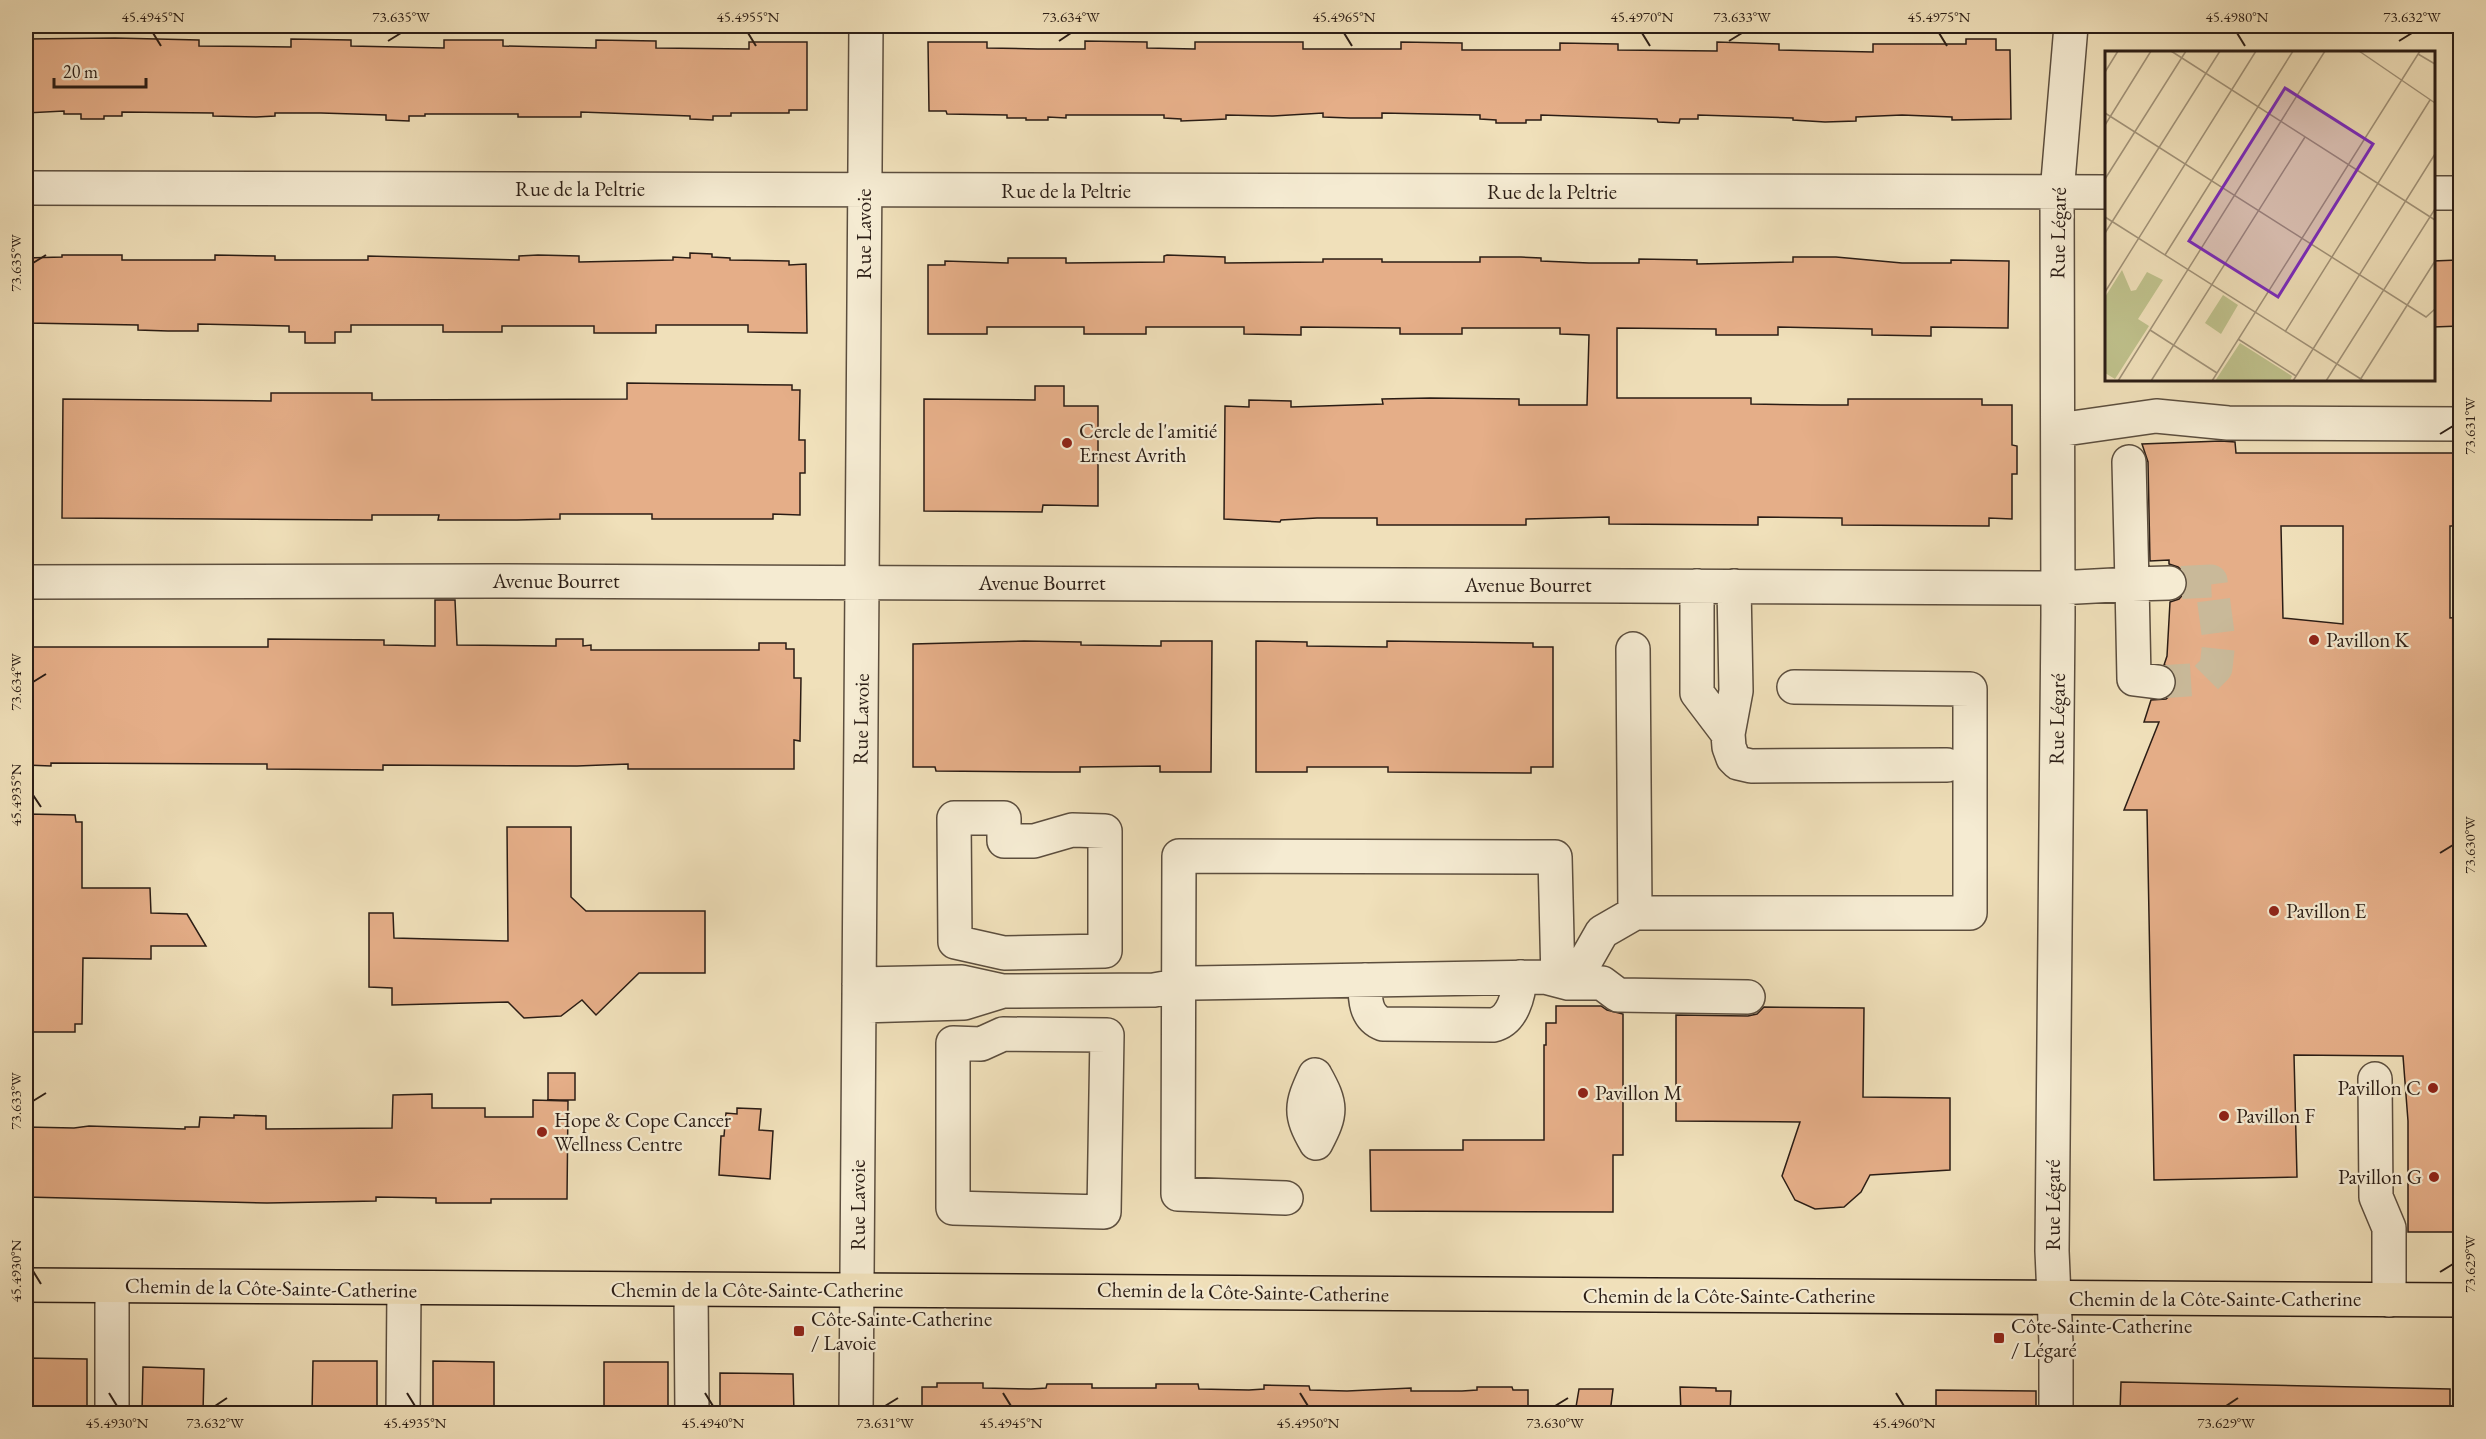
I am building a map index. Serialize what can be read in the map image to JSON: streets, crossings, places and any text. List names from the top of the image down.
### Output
{
  "streets": {
    "main road": ["Chemin de la Côte-Sainte-Catherine"],
    "street": [
      "Rue de la Peltrie",
      "Rue Légaré",
      "Rue Lavoie",
      "Avenue Bourret"
    ]
  },
  "crossings": [
    ["Rue de la Peltrie", "Rue Légaré"],
    ["Rue de la Peltrie", "Rue Lavoie"],
    ["Rue Légaré", "Avenue Bourret"],
    ["Rue Légaré", "Chemin de la Côte-Sainte-Catherine"],
    ["Rue Lavoie", "Avenue Bourret"],
    ["Rue Lavoie", "Chemin de la Côte-Sainte-Catherine"]
  ],
  "places": {
    "other": [
      "Cercle de l'amitié Ernest Avrith",
      "Pavillon K",
      "Pavillon E",
      "Pavillon C",
      "Pavillon M",
      "Pavillon F",
      "Hope & Cope Cancer Wellness Centre",
      "Pavillon G"
    ],
    "transit": ["Côte-Sainte-Catherine / Lavoie", "Côte-Sainte-Catherine / Légaré"]
  },
  "scale_bar": "20 m",
  "coordinates": [
    "45.4945°N",
    "73.635°W",
    "45.4955°N",
    "73.634°W",
    "45.4965°N",
    "45.4970°N",
    "73.633°W",
    "45.4975°N",
    "45.4980°N",
    "73.632°W",
    "73.631°W",
    "45.4935°N",
    "73.630°W",
    "73.629°W",
    "45.4930°N",
    "45.4940°N",
    "45.4950°N",
    "45.4960°N"
  ]
}
